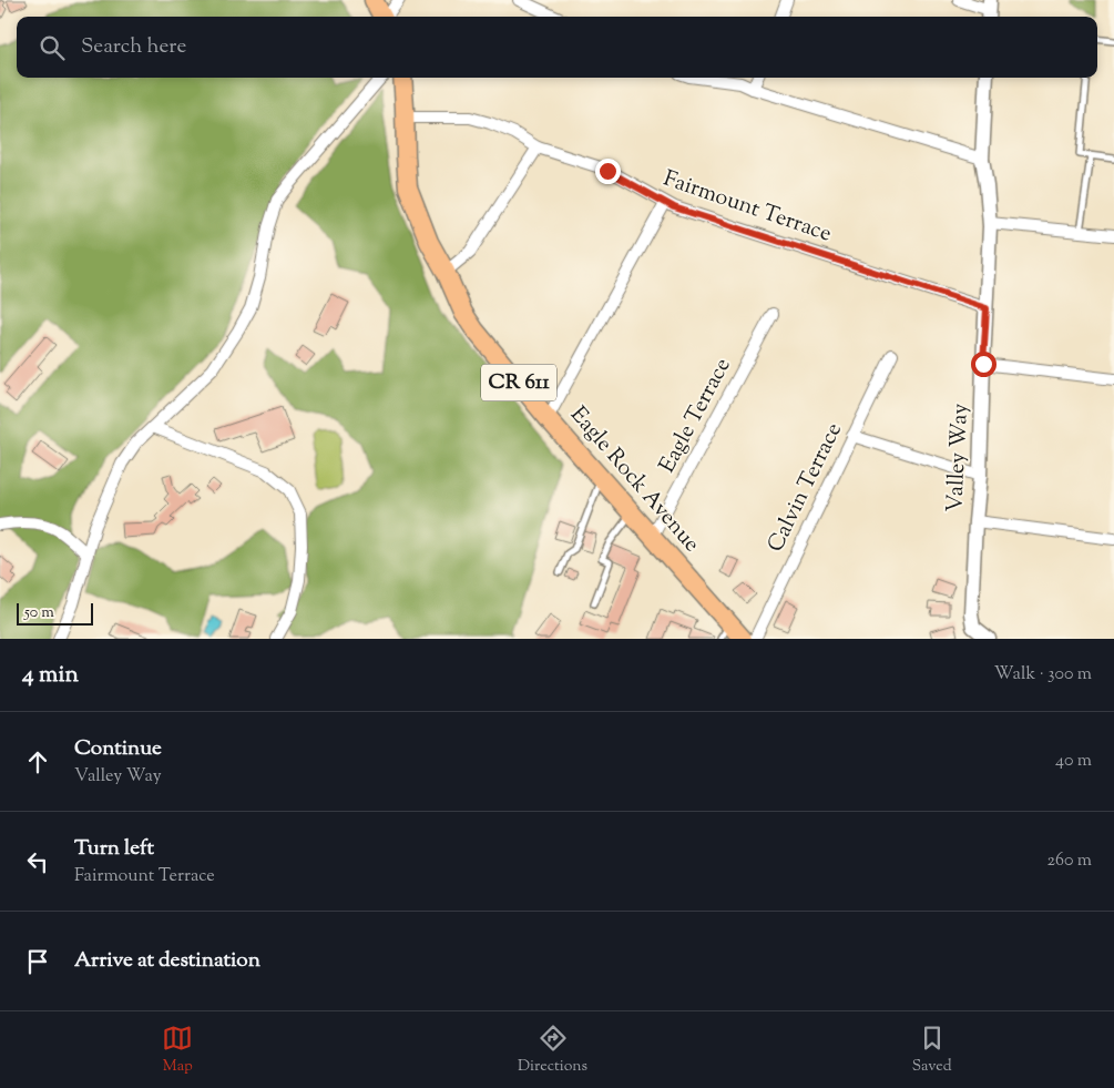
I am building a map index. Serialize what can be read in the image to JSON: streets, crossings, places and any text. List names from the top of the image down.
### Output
{
  "streets": {
    "main road": ["CR 611", "Eagle Rock Avenue"],
    "street": [
      "Fairmount Terrace",
      "Eagle Terrace",
      "Valley Way",
      "Calvin Terrace"
    ]
  },
  "crossings": [
    ["Fairmount Terrace", "Valley Way"],
    ["Fairmount Terrace", "Eagle Rock Avenue"],
    ["Eagle Terrace", "Eagle Rock Avenue"]
  ],
  "scale_bar": "50 m",
  "page": {
    "search": "Search here",
    "scale": "50 m",
    "heading": ["4 min", "Walk · 300 m"],
    "list": [
      ["Continue", "Valley Way", "40 m"],
      ["Turn left", "Fairmount Terrace", "260 m"],
      "Arrive at destination"
    ],
    "nav": ["Map", "Directions", "Saved"]
  }
}
